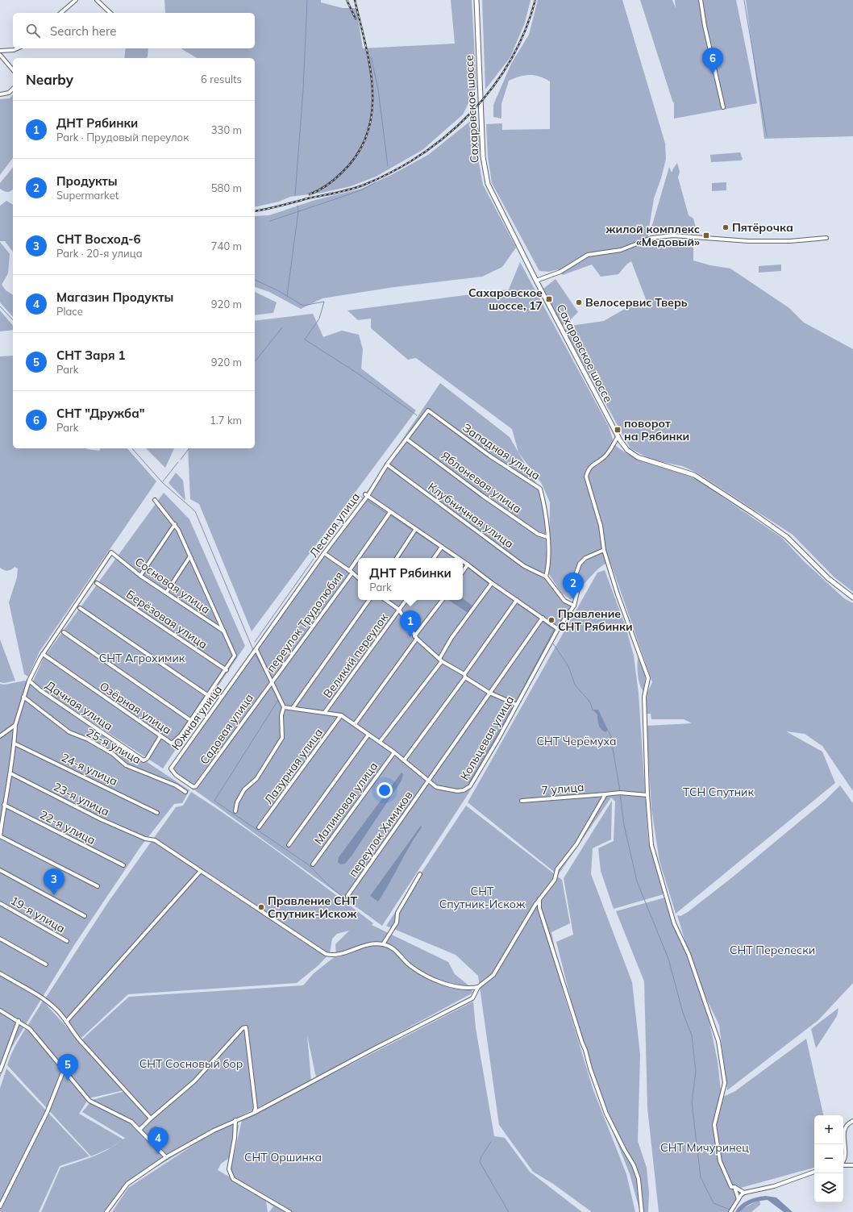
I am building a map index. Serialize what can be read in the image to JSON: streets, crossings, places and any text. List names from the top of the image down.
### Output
{
  "streets": {
    "main road": ["Сахаровское шоссе"],
    "street": [
      "Западная улица",
      "Яблоневая улица",
      "Клубничная улица",
      "Лесная улица",
      "Сосновая улица",
      "Берёзовая улица",
      "переулок Трудолюбия",
      "Великий переулок",
      "Дачная улица",
      "Озёрная улица",
      "Южная улица",
      "Садовая улица",
      "Кольцевая улица",
      "25-я улица",
      "Лазурная улица",
      "24-я улица",
      "7 улица",
      "23-я улица",
      "Малиновая улица",
      "22-я улица",
      "переулок Химиков",
      "19-я улица"
    ]
  },
  "crossings": [
    ["Западная улица", "Яблоневая улица"],
    ["Западная улица", "Клубничная улица"],
    ["Западная улица", "Лесная улица"],
    ["Яблоневая улица", "Лесная улица"],
    ["Клубничная улица", "Лесная улица"],
    ["Лесная улица", "Южная улица"],
    ["Сосновая улица", "Озёрная улица"],
    ["Берёзовая улица", "Озёрная улица"],
    ["переулок Трудолюбия", "Садовая улица"],
    ["Великий переулок", "Кольцевая улица"],
    ["Дачная улица", "Озёрная улица"],
    ["Южная улица", "Садовая улица"],
    ["Кольцевая улица", "Лазурная улица"],
    ["Кольцевая улица", "Малиновая улица"],
    ["Кольцевая улица", "переулок Химиков"]
  ],
  "parks": [
    "СНТ Агрохимик",
    "СНТ Черёмуха",
    "ТСН Спутник",
    "СНТ Спутник-Искож",
    "СНТ Перелески",
    "СНТ Сосновый бор",
    "СНТ Мичуринец",
    "СНТ Оршинка"
  ],
  "places": {
    "other": [
      "Пятёрочка",
      "Велосервис Тверь",
      "Правление СНТ Рябинки",
      "Правление СНТ Спутник-Искож"
    ],
    "transit": ["жилой комплекс «Медовый»", "Сахаровское шоссе, 17", "поворот на Рябинки"]
  },
  "page": {
    "search": "Search here",
    "pins": [
      "6",
      "2",
      "1",
      "3",
      "5",
      "4"
    ],
    "heading": ["Nearby", "6 results"],
    "list": [
      {
        "mark": "1",
        "name": "ДНТ Рябинки",
        "note": "Park · Прудовый переулок",
        "value": "330 m"
      },
      {
        "mark": "2",
        "name": "Продукты",
        "note": "Supermarket",
        "value": "580 m"
      },
      {
        "mark": "3",
        "name": "СНТ Восход-6",
        "note": "Park · 20-я улица",
        "value": "740 m"
      },
      {
        "mark": "4",
        "name": "Магазин Продукты",
        "note": "Place",
        "value": "920 m"
      },
      {
        "mark": "5",
        "name": "СНТ Заря 1",
        "note": "Park",
        "value": "920 m"
      },
      {
        "mark": "6",
        "name": "СНТ \"Дружба\"",
        "note": "Park",
        "value": "1.7 km"
      }
    ],
    "popup": ["ДНТ Рябинки", "Park"],
    "map_buttons": ["+", "−"]
  }
}
